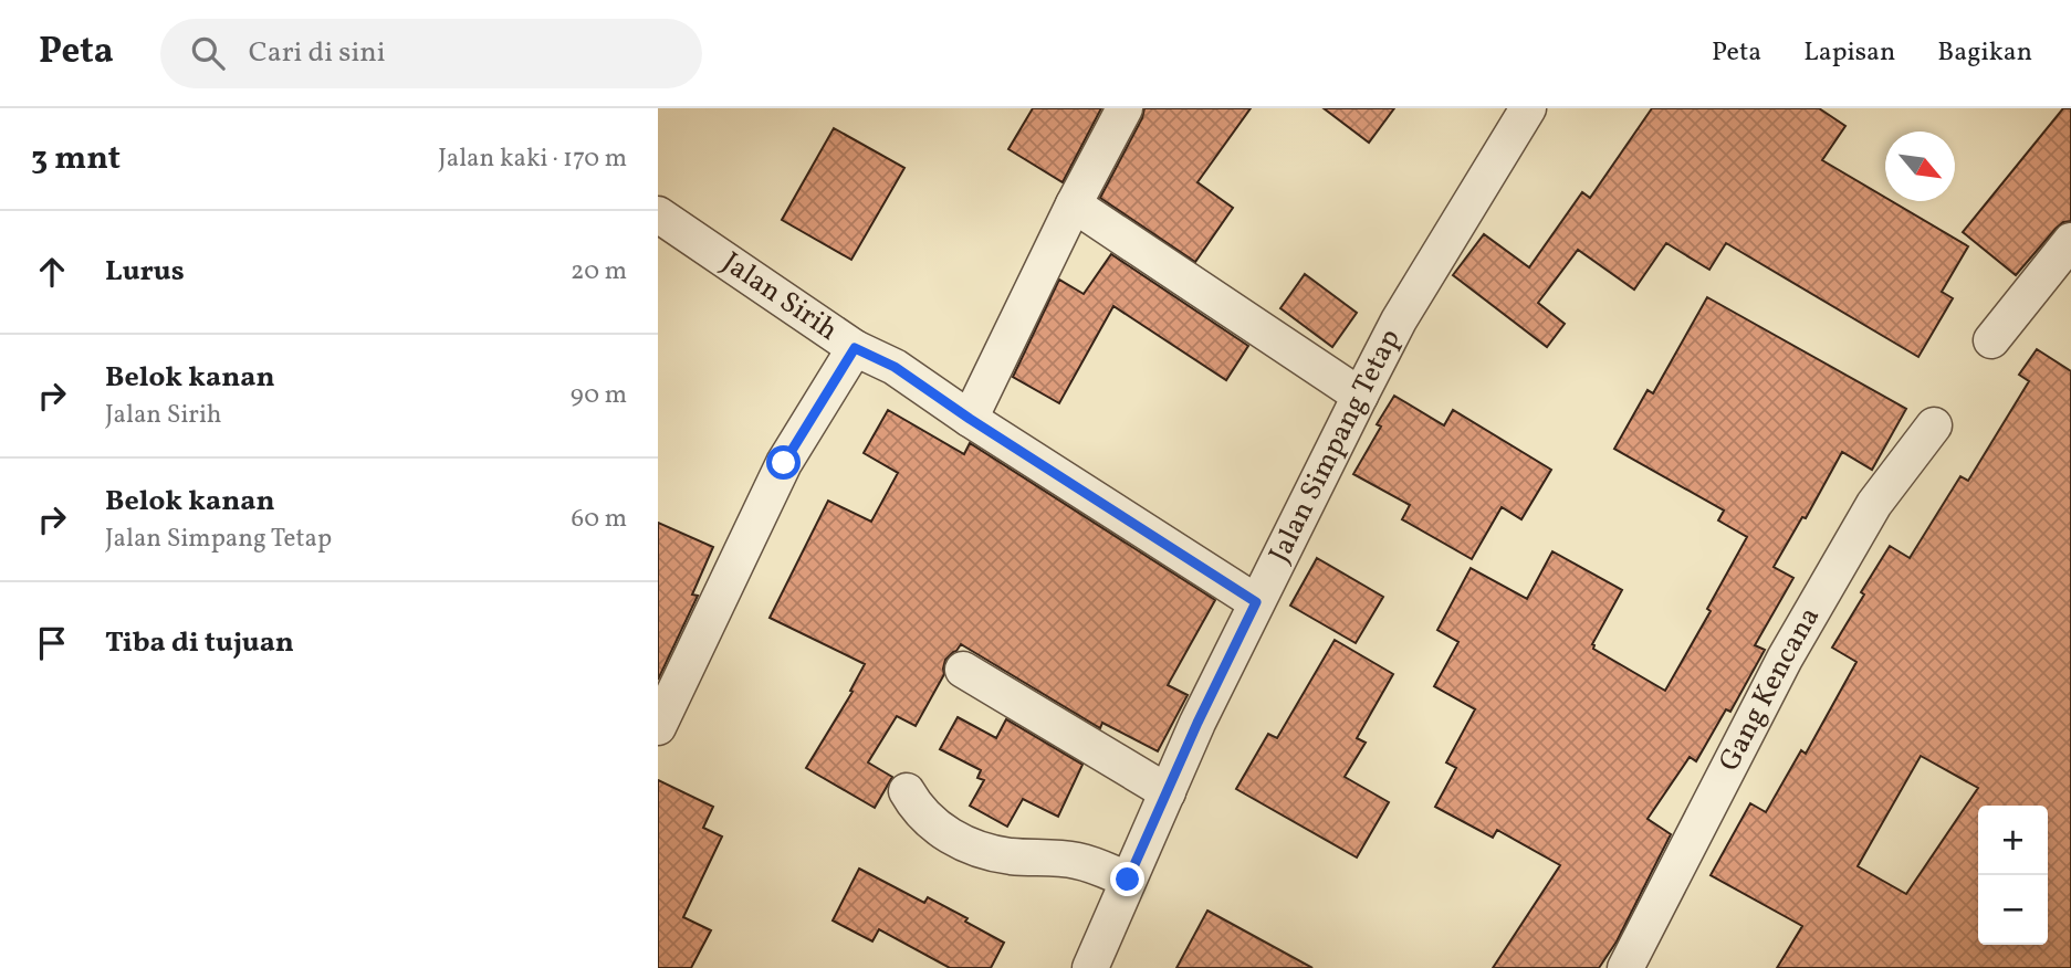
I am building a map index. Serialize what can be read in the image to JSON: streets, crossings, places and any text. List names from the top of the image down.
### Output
{
  "streets": {
    "street": ["Jalan Sirih", "Jalan Simpang Tetap", "Gang Kencana"]
  },
  "crossings": [
    ["Jalan Sirih", "Jalan Simpang Tetap"]
  ],
  "north": "bottom right",
  "page": {
    "header": "Peta",
    "search": "Cari di sini",
    "nav": ["Peta", "Lapisan", "Bagikan"],
    "heading": ["3 mnt", "Jalan kaki · 170 m"],
    "list": [
      ["Lurus", "20 m"],
      ["Belok kanan", "Jalan Sirih", "90 m"],
      ["Belok kanan", "Jalan Simpang Tetap", "60 m"],
      "Tiba di tujuan"
    ],
    "map_buttons": ["+", "−"]
  }
}
